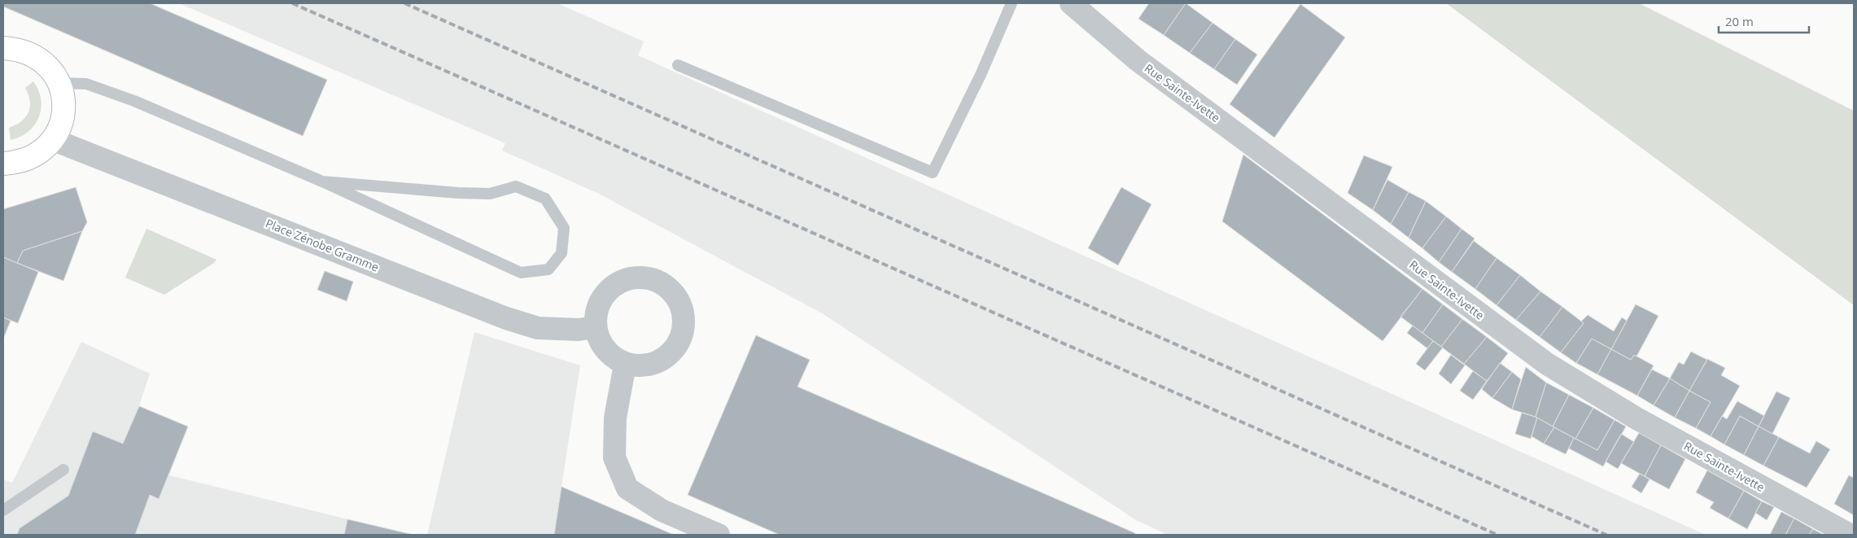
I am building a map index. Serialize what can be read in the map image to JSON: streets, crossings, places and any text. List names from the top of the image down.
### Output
{
  "streets": {
    "street": ["Rue Sainte-Ivette", "Place Zénobe Gramme"]
  },
  "scale_bar": "20 m"
}
